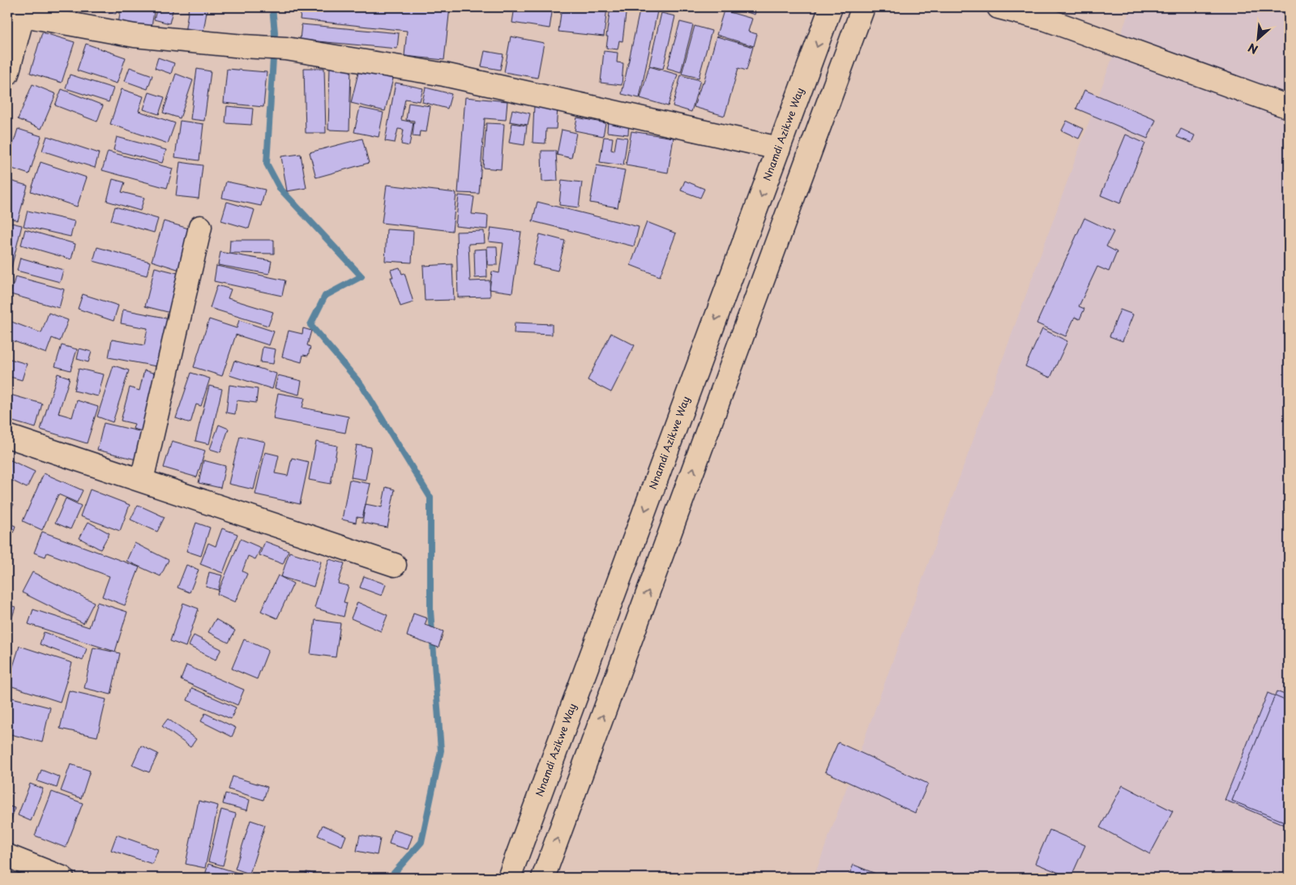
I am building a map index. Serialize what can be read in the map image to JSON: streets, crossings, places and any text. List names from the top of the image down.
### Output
{
  "streets": {
    "main road": ["Nnamdi Azikwe Way"]
  },
  "north": "bottom left"
}
